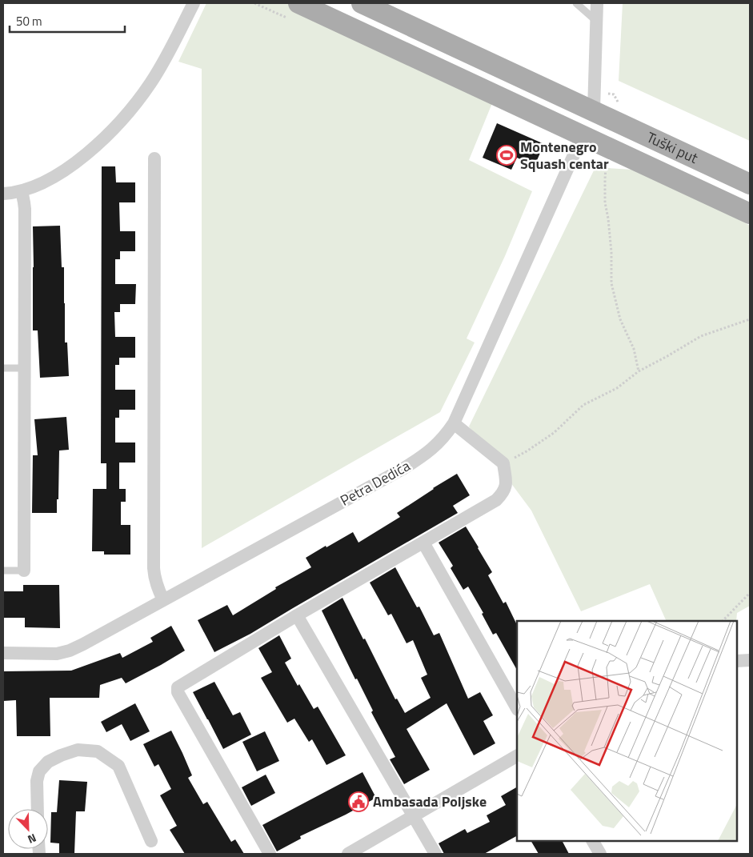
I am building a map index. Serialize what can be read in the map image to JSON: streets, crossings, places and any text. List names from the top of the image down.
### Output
{
  "streets": {
    "main road": ["Tuški put"],
    "street": ["Petra Dedića"]
  },
  "places": {
    "sports": ["Montenegro Squash centar"],
    "public building": ["Ambasada Poljske"]
  },
  "scale_bar": "50 m",
  "north": "bottom right"
}
